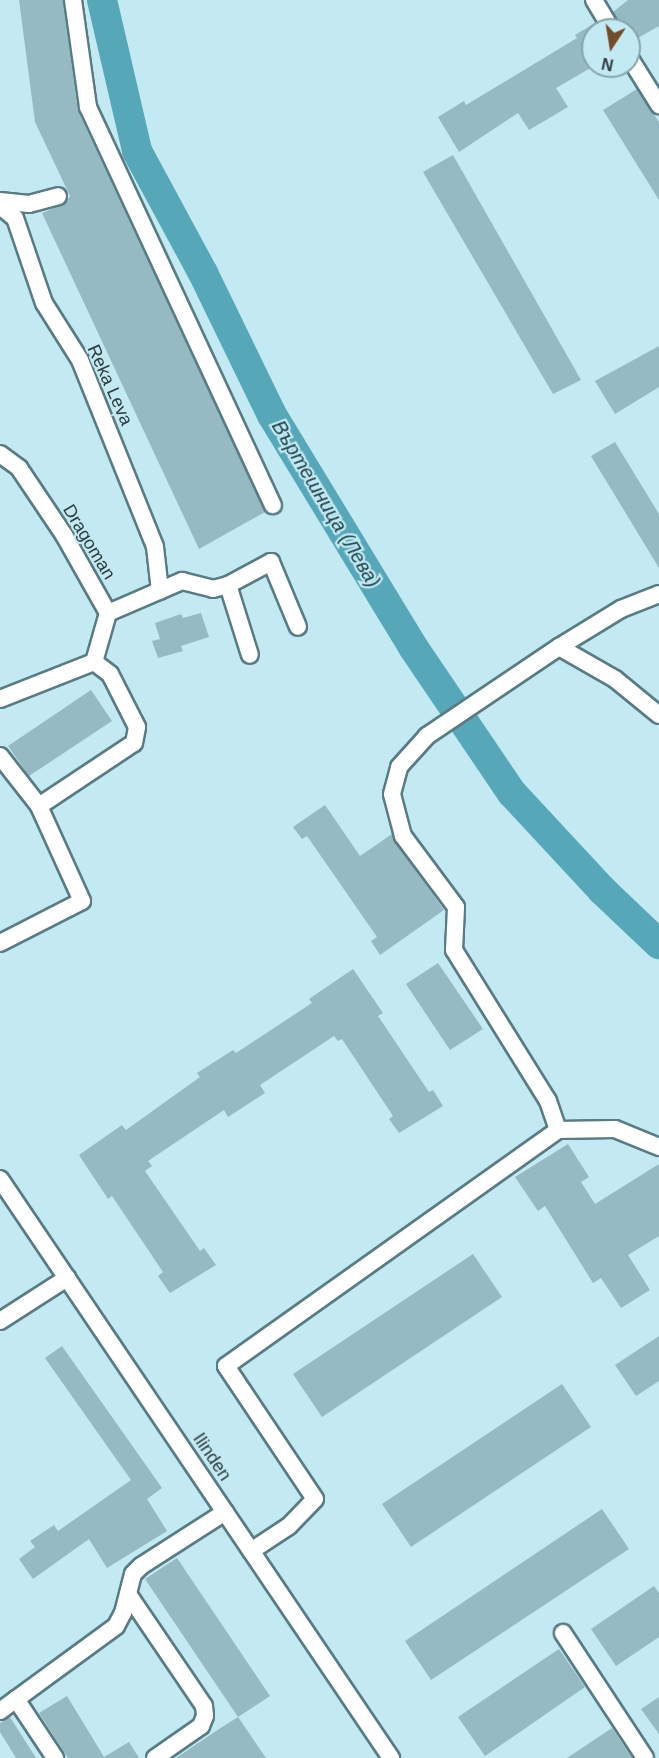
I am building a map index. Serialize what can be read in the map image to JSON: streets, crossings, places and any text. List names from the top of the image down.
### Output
{
  "streets": {
    "street": ["Reka Leva", "Dragoman", "Ilinden"]
  },
  "water": ["Въртешница (Лева)"],
  "north": "bottom"
}
